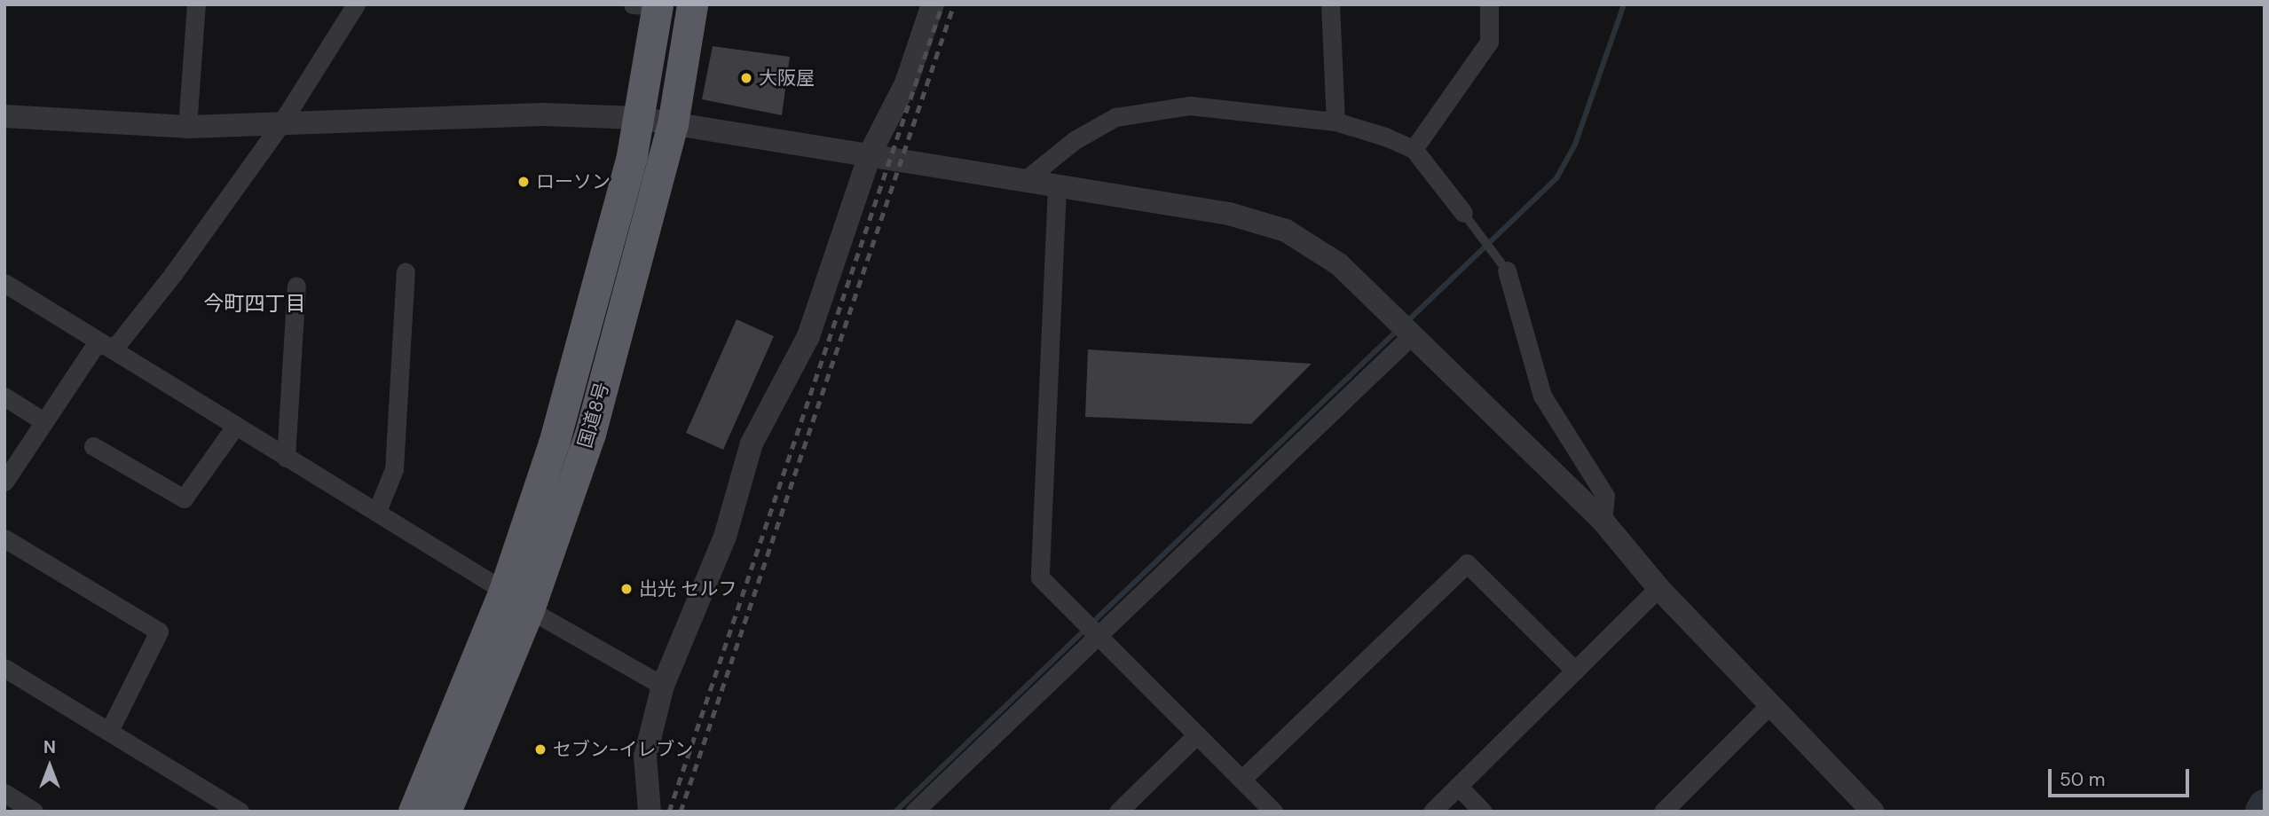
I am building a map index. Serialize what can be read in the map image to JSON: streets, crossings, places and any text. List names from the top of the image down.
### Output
{
  "streets": {
    "highway": ["国道8号"]
  },
  "districts": ["今町四丁目"],
  "places": [
    "大阪屋",
    "ローソン",
    "出光 セルフ",
    "セブン-イレブン"
  ],
  "scale_bar": "50 m",
  "north": "top"
}
